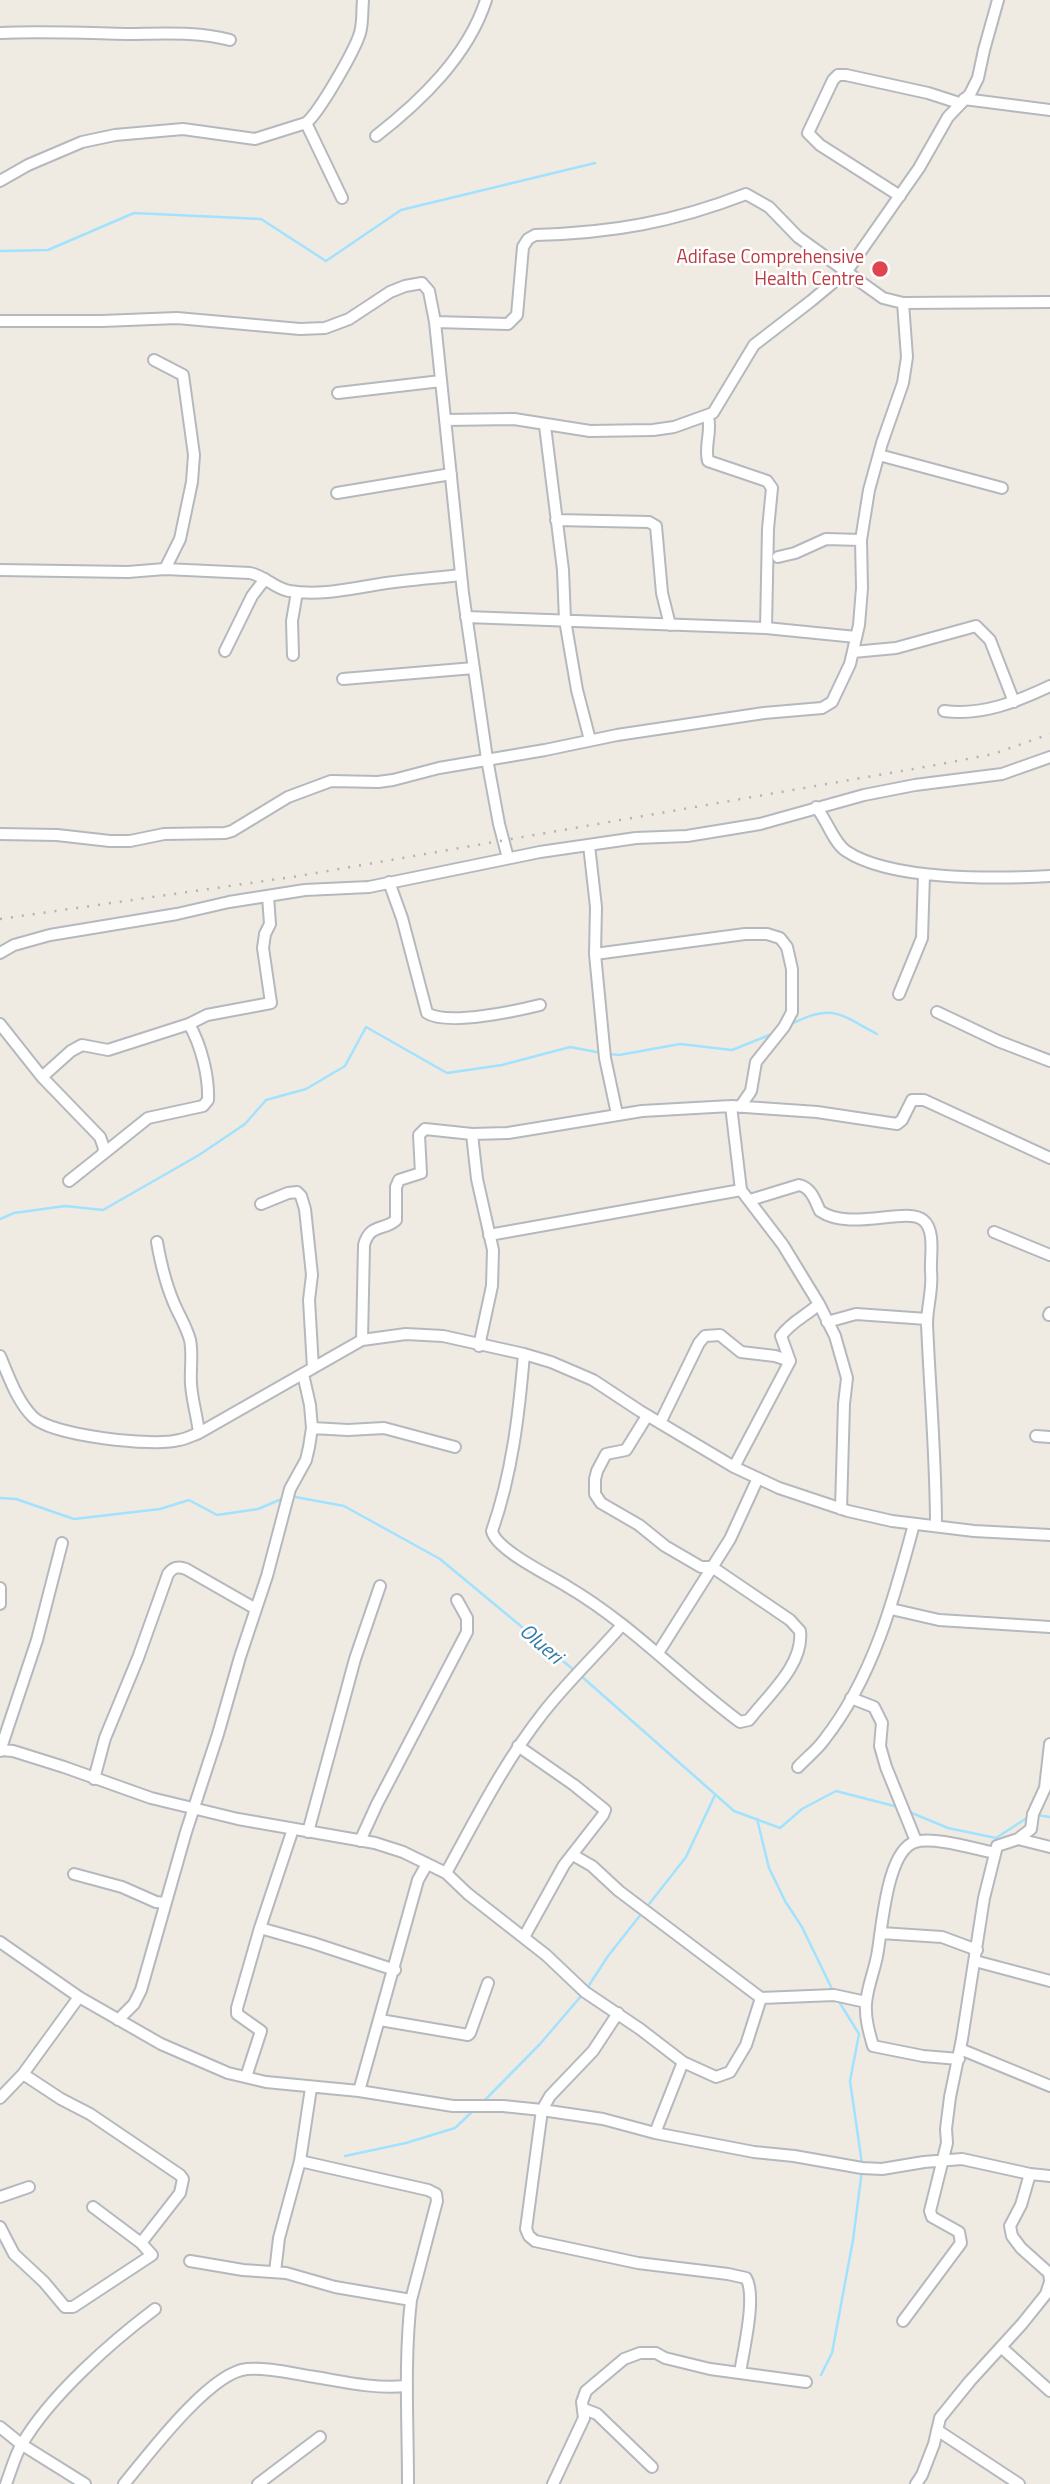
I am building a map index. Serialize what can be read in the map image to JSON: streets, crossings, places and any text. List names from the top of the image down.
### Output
{
  "water": ["Olueri"],
  "places": ["Adifase Comprehensive Health Centre"]
}
